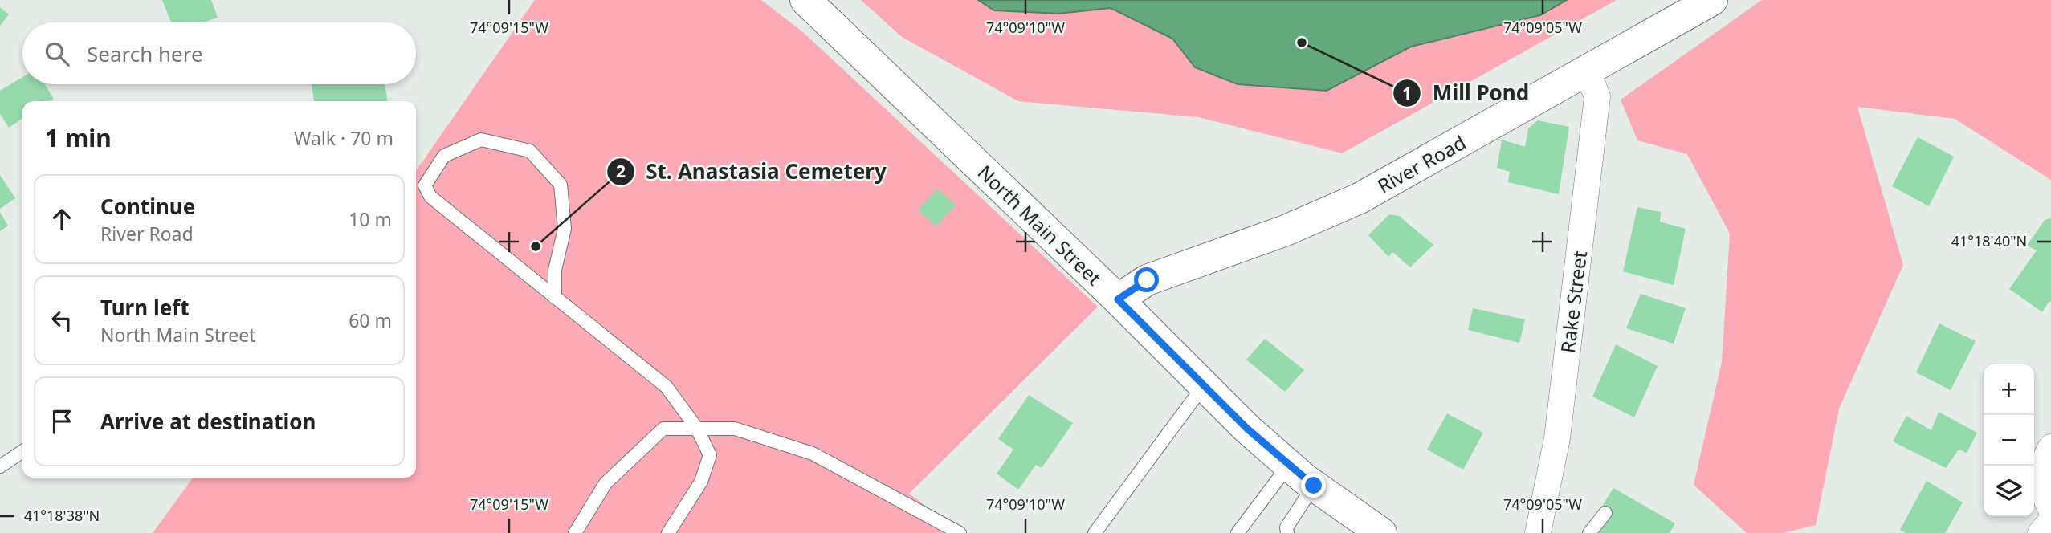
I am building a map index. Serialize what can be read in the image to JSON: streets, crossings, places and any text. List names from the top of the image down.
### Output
{
  "streets": {
    "street": ["River Road", "North Main Street", "Rake Street"]
  },
  "crossings": [
    ["River Road", "North Main Street"],
    ["River Road", "Rake Street"]
  ],
  "places": ["Mill Pond", "St. Anastasia Cemetery"],
  "page": {
    "search": "Search here",
    "heading": ["1 min", "Walk · 70 m"],
    "list": [
      ["Continue", "River Road", "10 m"],
      ["Turn left", "North Main Street", "60 m"],
      "Arrive at destination"
    ],
    "map_buttons": ["+", "−"]
  },
  "coordinates": [
    "74°09'15\"W",
    "74°09'10\"W",
    "74°09'05\"W",
    "41°18'40\"N",
    "41°18'38\"N"
  ]
}
